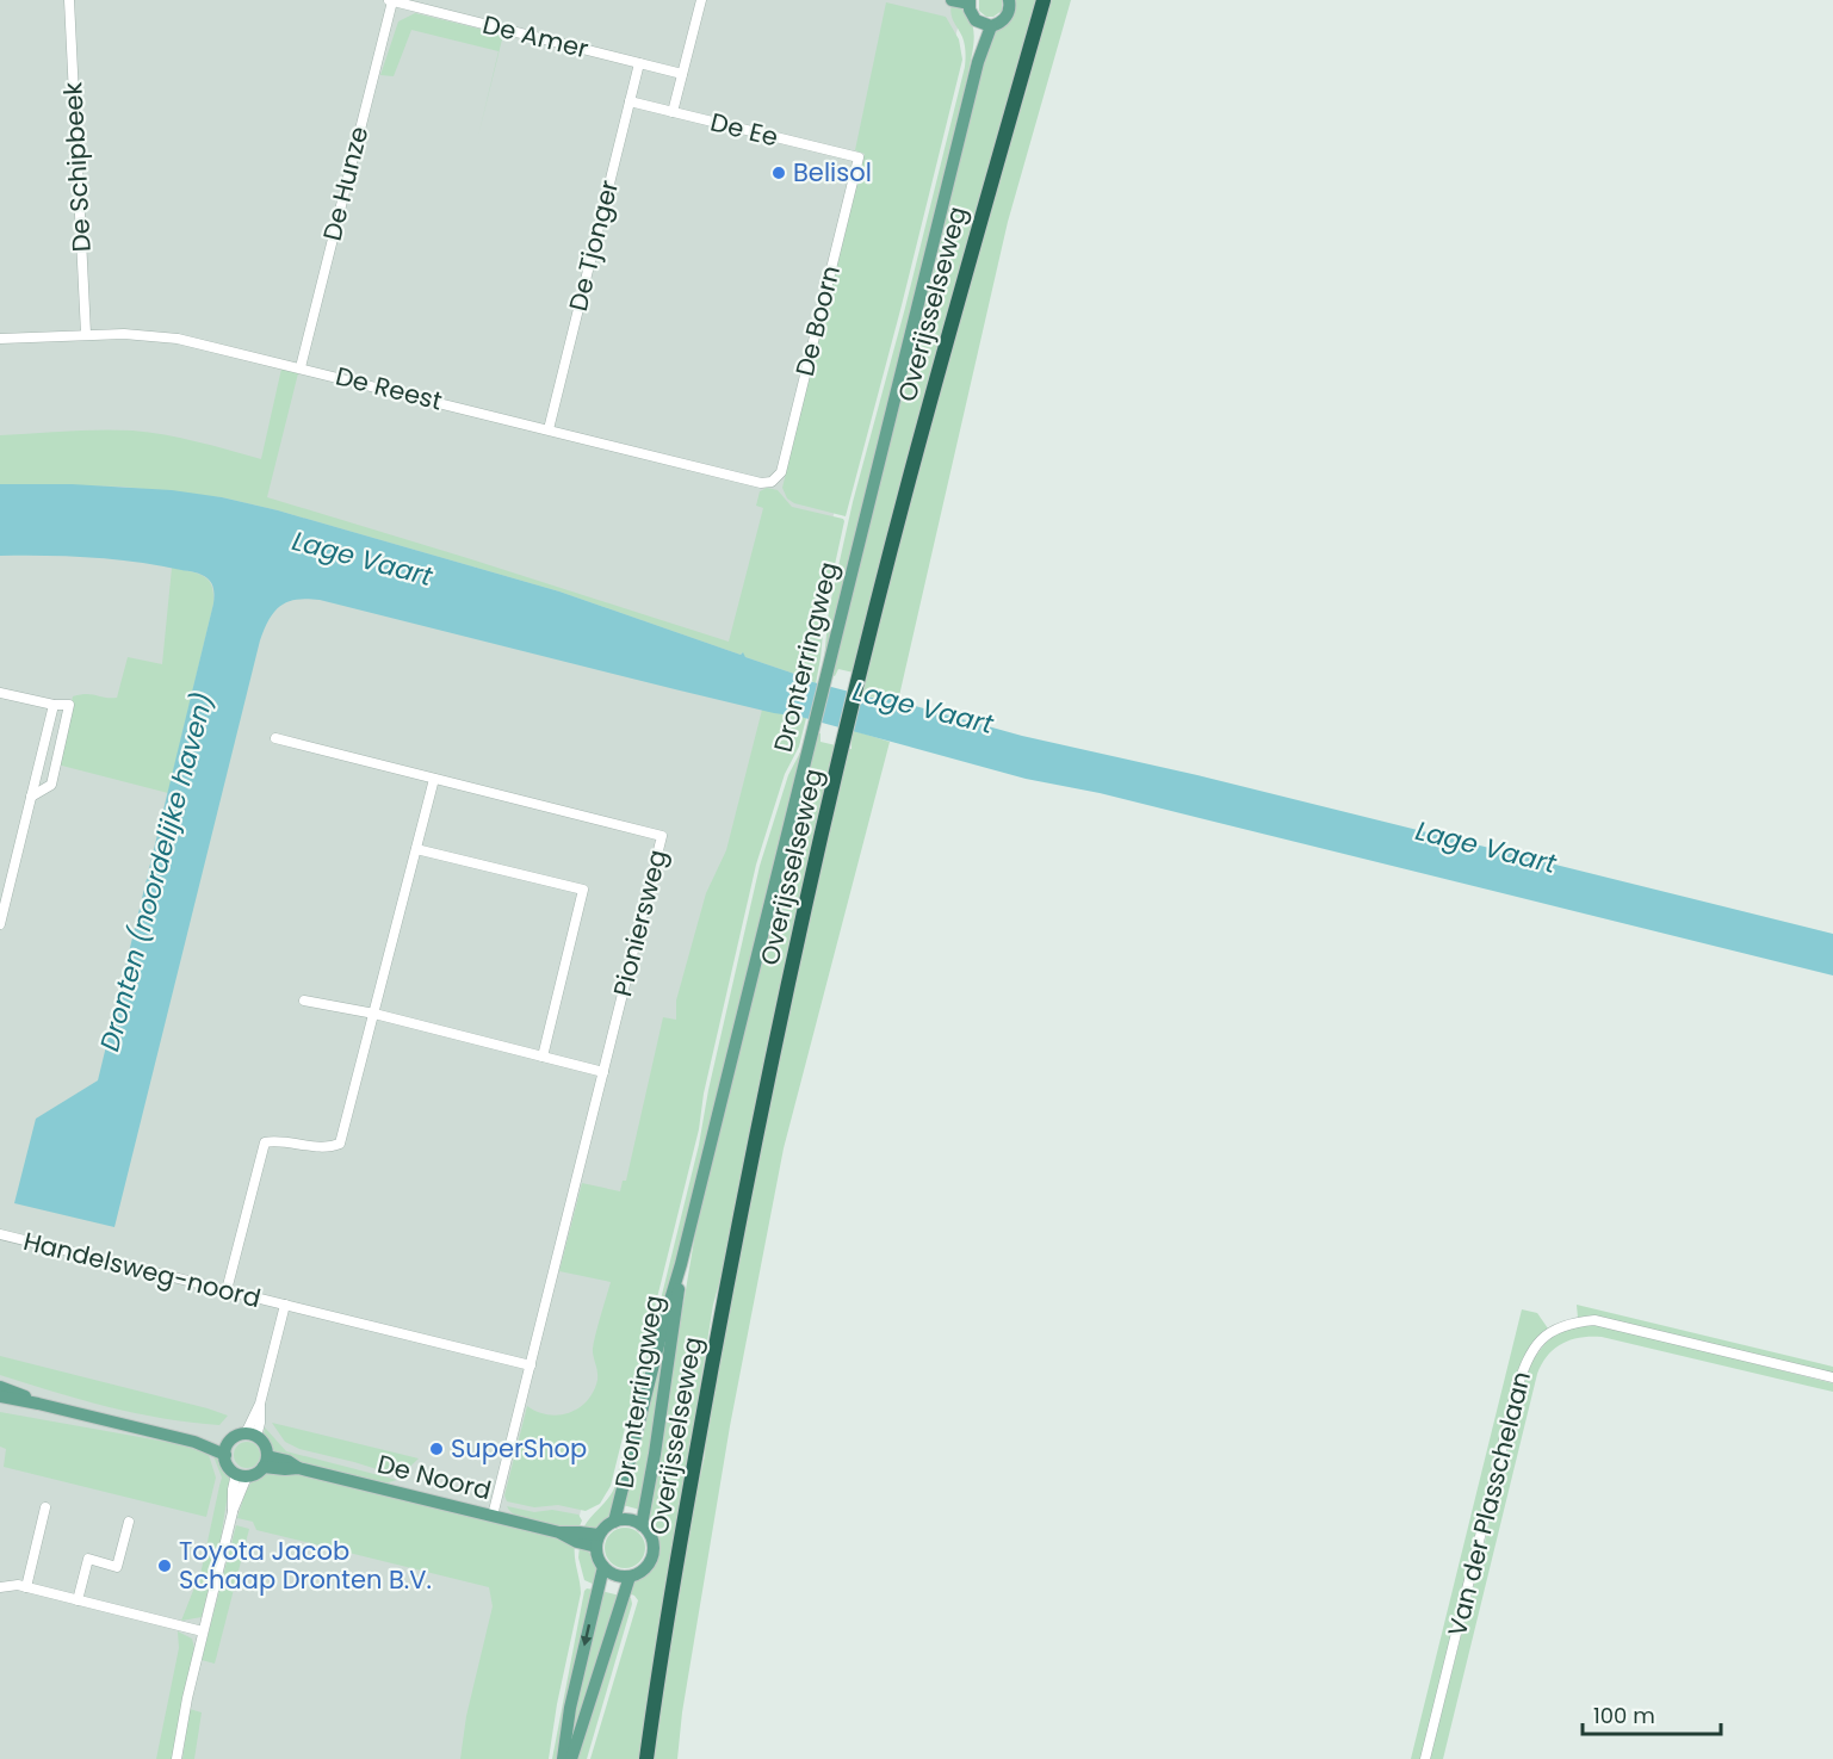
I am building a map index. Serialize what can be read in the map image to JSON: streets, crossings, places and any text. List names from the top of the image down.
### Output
{
  "streets": {
    "highway": ["Overijsselseweg"],
    "main road": ["Dronterringweg", "De Noord"],
    "street": [
      "De Amer",
      "De Ee",
      "De Schipbeek",
      "De Hunze",
      "De Tjonger",
      "De Boorn",
      "De Reest",
      "Pioniersweg",
      "Handelsweg-noord",
      "Van der Plasschelaan"
    ]
  },
  "crossings": [
    ["De Amer", "De Hunze"],
    ["De Amer", "De Tjonger"],
    ["De Ee", "De Tjonger"],
    ["De Ee", "De Boorn"],
    ["De Schipbeek", "De Reest"],
    ["De Hunze", "De Reest"],
    ["De Tjonger", "De Reest"],
    ["De Boorn", "De Reest"],
    ["Dronterringweg", "De Noord"],
    ["Pioniersweg", "Handelsweg-noord"],
    ["Pioniersweg", "De Noord"],
    ["Handelsweg-noord", "De Noord"]
  ],
  "water": ["Lage Vaart", "Dronten (noordelijke haven)"],
  "places": ["Belisol", "SuperShop", "Toyota Jacob Schaap Dronten B.V."],
  "scale_bar": "100 m"
}
